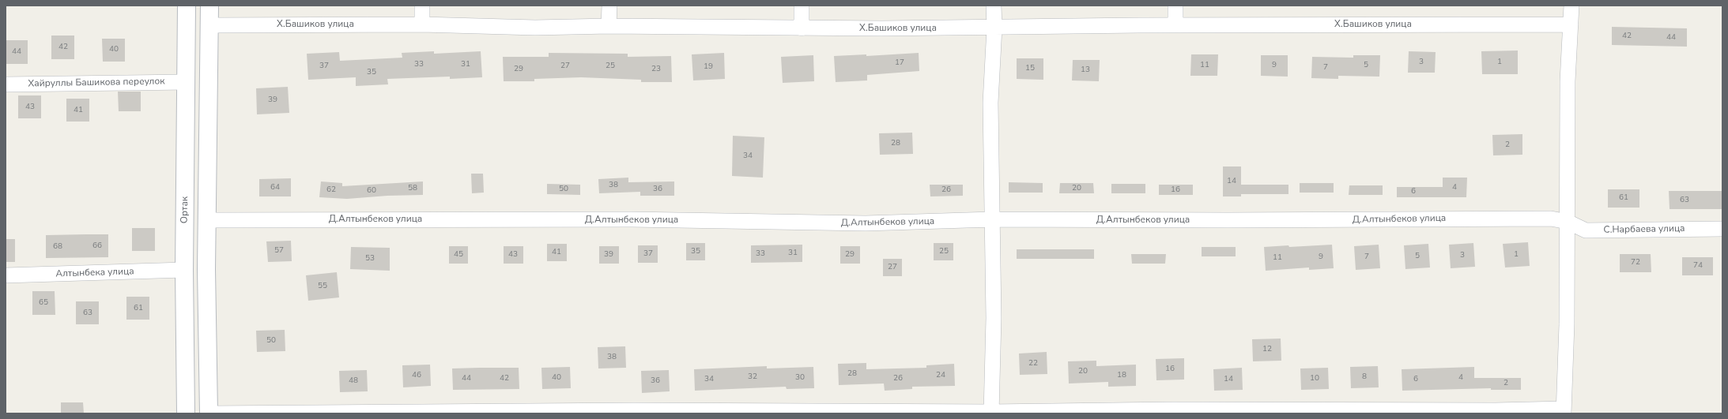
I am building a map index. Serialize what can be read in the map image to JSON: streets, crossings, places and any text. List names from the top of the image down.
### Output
{
  "streets": {
    "street": [
      "Х.Башиков улица",
      "Хайруллы Башикова переулок",
      "Ортак",
      "Д.Алтынбеков улица",
      "С.Нарбаева улица",
      "Алтынбека улица"
    ]
  },
  "crossings": [
    ["Хайруллы Башикова переулок", "Ортак"],
    ["Ортак", "Алтынбека улица"],
    ["Д.Алтынбеков улица", "С.Нарбаева улица"]
  ],
  "house_numbers": [
    "42",
    "44",
    "42",
    "40",
    "44",
    "3",
    "1",
    "17",
    "33",
    "31",
    "11",
    "9",
    "5",
    "37",
    "27",
    "25",
    "19",
    "7",
    "15",
    "29",
    "23",
    "13",
    "35",
    "39",
    "43",
    "41",
    "28",
    "2",
    "34",
    "14",
    "38",
    "64",
    "4",
    "58",
    "20",
    "50",
    "36",
    "62",
    "26",
    "16",
    "60",
    "6",
    "61",
    "63",
    "66",
    "68",
    "57",
    "35",
    "25",
    "41",
    "31",
    "37",
    "33",
    "45",
    "43",
    "39",
    "29",
    "1",
    "3",
    "5",
    "9",
    "7",
    "11",
    "53",
    "72",
    "74",
    "27",
    "55",
    "65",
    "61",
    "63",
    "50",
    "12",
    "38",
    "22",
    "16",
    "20",
    "28",
    "46",
    "24",
    "18",
    "32",
    "8",
    "40",
    "30",
    "4",
    "44",
    "42",
    "26",
    "10",
    "34",
    "14",
    "6",
    "48",
    "36",
    "2"
  ]
}
